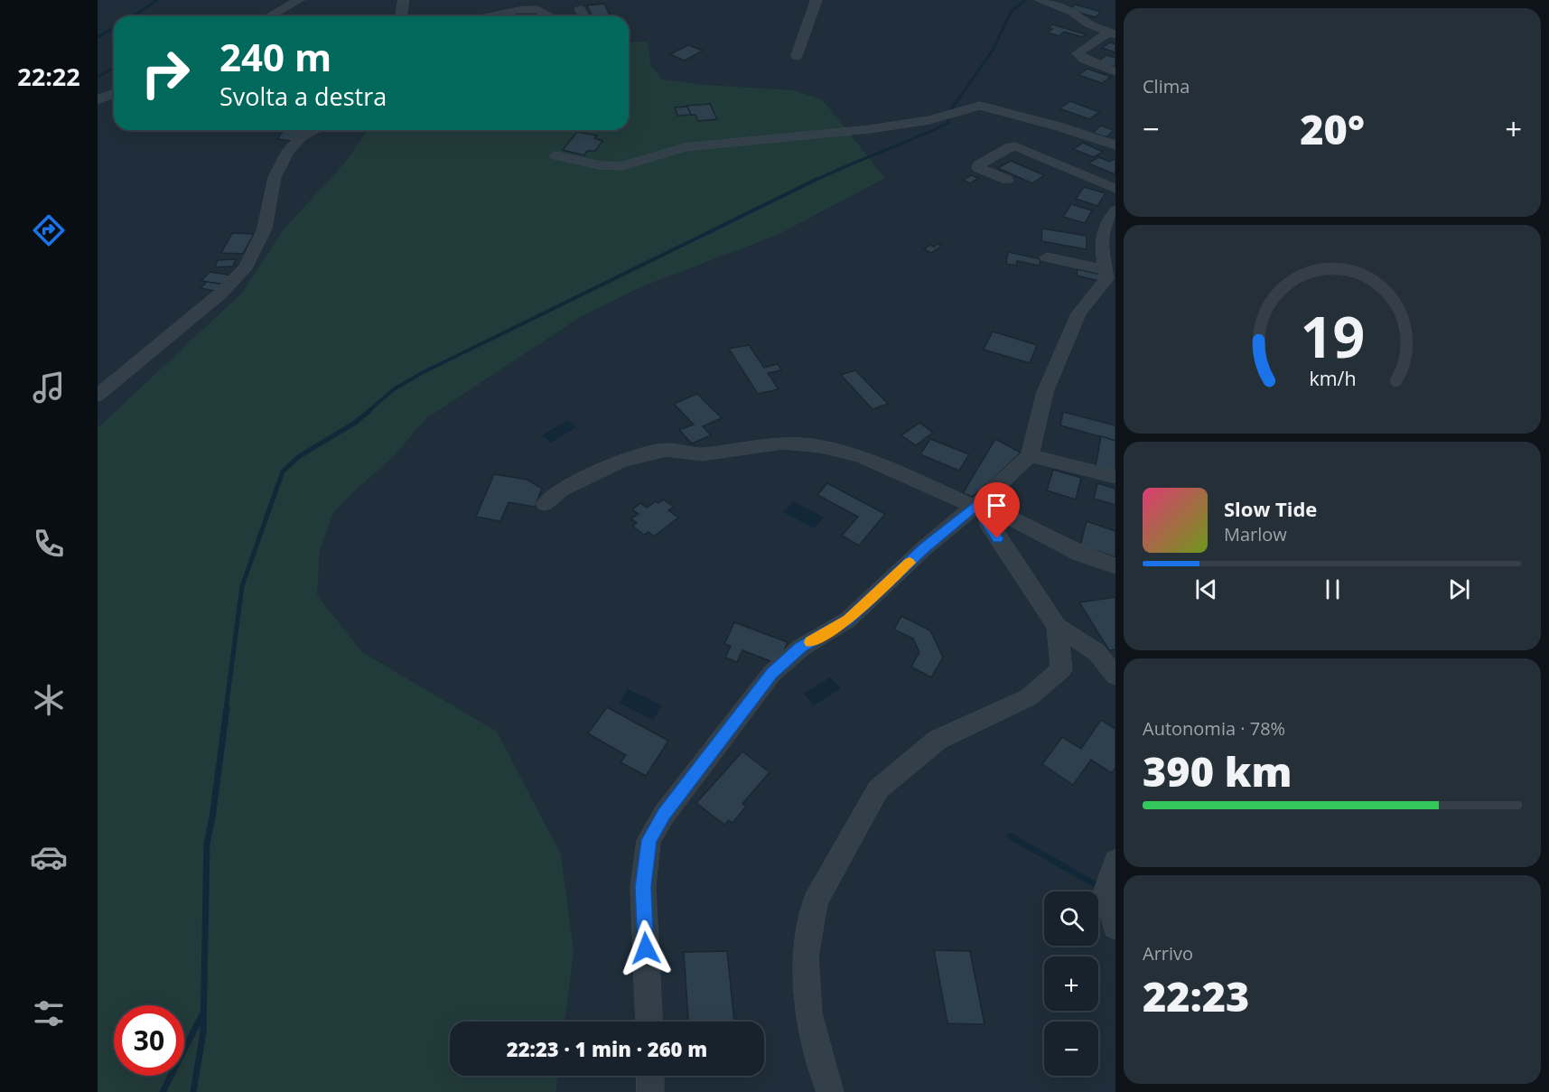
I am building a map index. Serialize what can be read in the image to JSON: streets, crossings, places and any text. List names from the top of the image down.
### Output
{
  "page": {
    "tabs": "22:22",
    "tile": [
      "Clima",
      ["Autonomia · 78%", "390 km"],
      ["Arrivo", "22:23"]
    ],
    "turn": ["240 m", "Svolta a destra"],
    "heat": ["−", "20°", "+"],
    "song": ["Slow Tide", "Marlow"],
    "map_buttons": ["+", "−"],
    "limit": "30",
    "trip": "22:23 · 1 min · 260 m",
    "gauge": ["19", "km/h"]
  }
}
